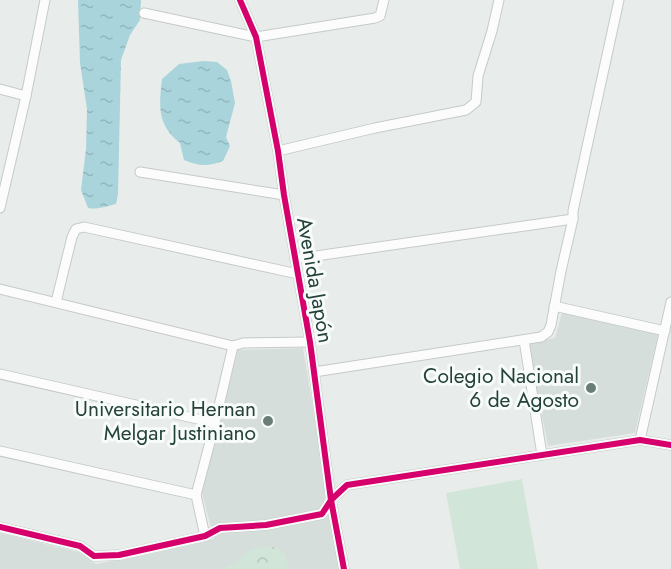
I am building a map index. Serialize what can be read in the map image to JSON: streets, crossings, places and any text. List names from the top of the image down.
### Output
{
  "streets": {
    "street": ["Avenida Japón"]
  },
  "places": ["Colegio Nacional 6 de Agosto", "Universitario Hernan Melgar Justiniano"]
}
